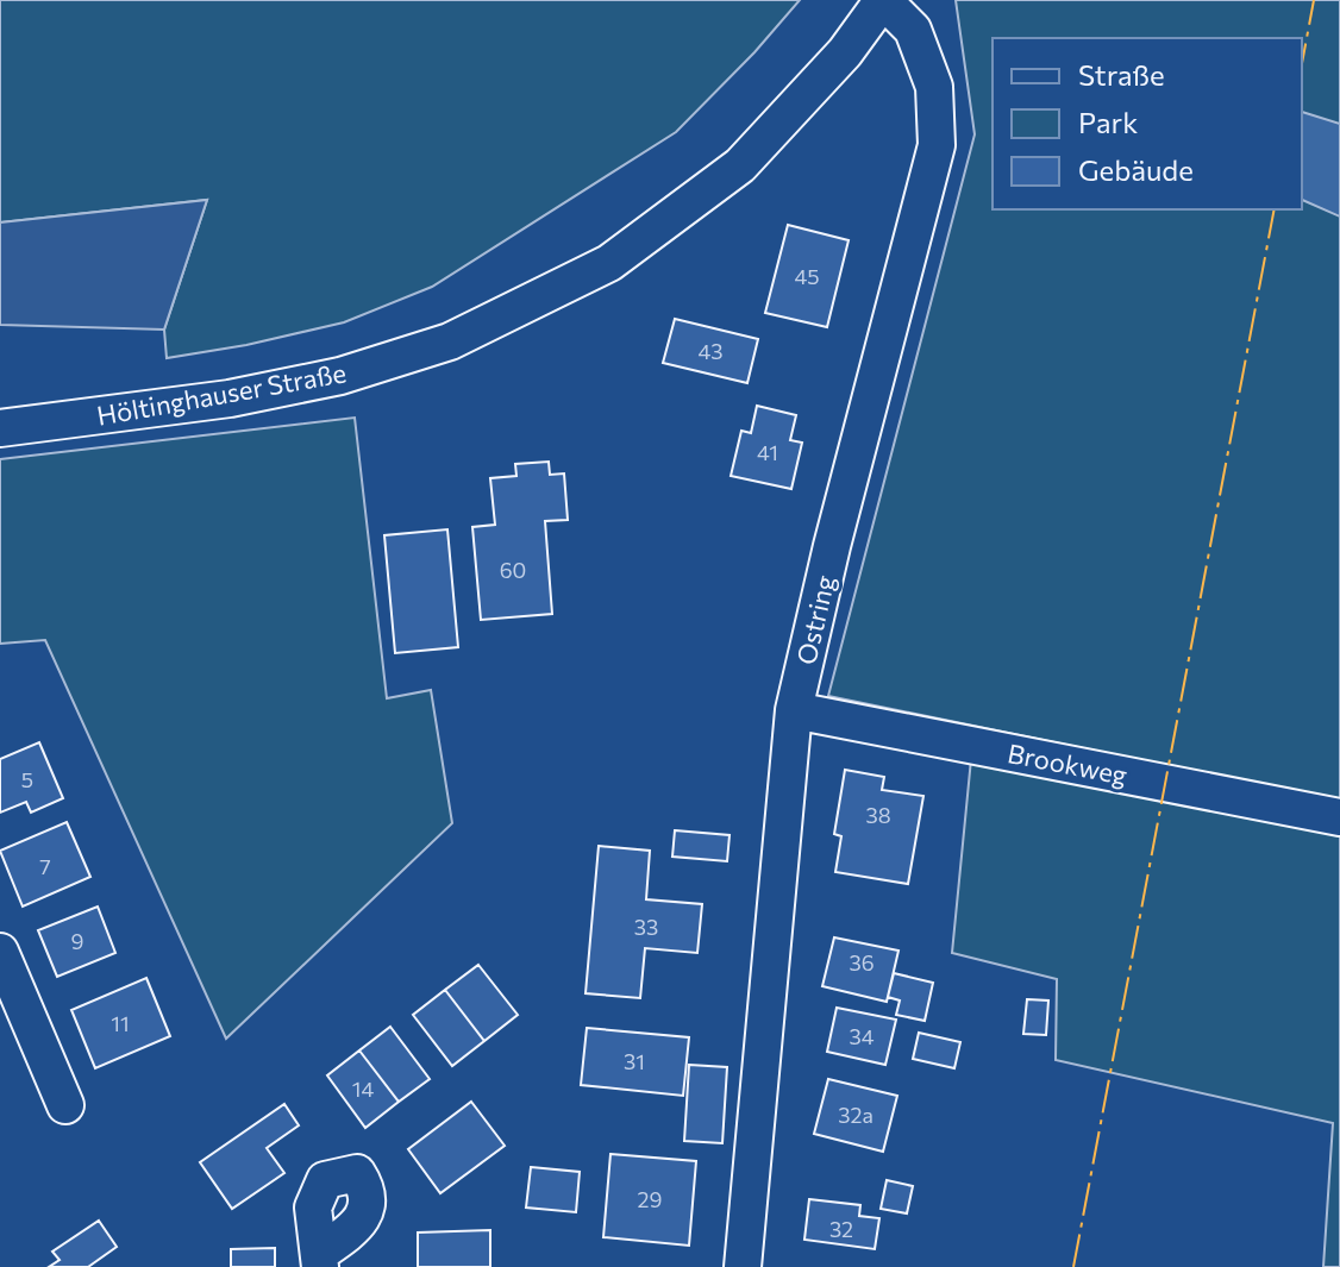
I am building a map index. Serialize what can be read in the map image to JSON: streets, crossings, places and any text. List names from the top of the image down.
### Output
{
  "streets": {
    "street": ["Höltinghauser Straße", "Ostring", "Brookweg"]
  },
  "crossings": [
    ["Höltinghauser Straße", "Ostring"],
    ["Ostring", "Brookweg"]
  ],
  "house_numbers": [
    "45",
    "43",
    "41",
    "60",
    "5",
    "38",
    "7",
    "33",
    "9",
    "36",
    "11",
    "34",
    "31",
    "14",
    "32a",
    "29",
    "32"
  ],
  "legend": ["Straße", "Park", "Gebäude"]
}
